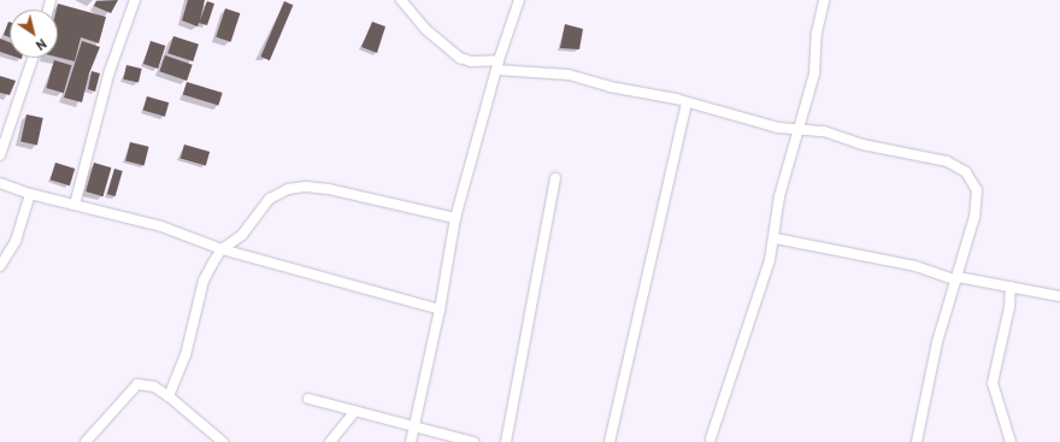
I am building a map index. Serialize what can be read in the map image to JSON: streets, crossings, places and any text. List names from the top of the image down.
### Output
{
  "north": "bottom right"
}
